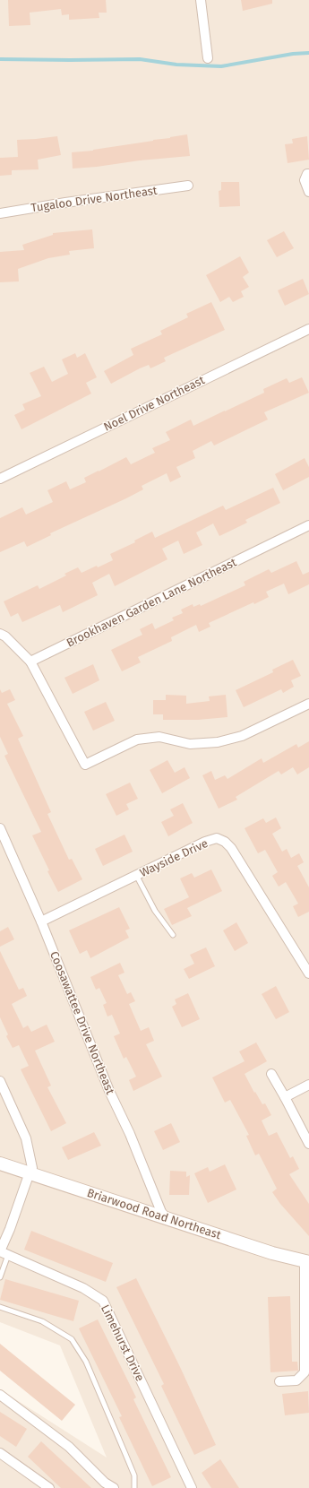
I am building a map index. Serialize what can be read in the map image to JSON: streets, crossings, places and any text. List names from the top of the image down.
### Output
{
  "streets": {
    "street": [
      "Tugaloo Drive Northeast",
      "Noel Drive Northeast",
      "Brookhaven Garden Lane Northeast",
      "Wayside Drive",
      "Coosawattee Drive Northeast",
      "Briarwood Road Northeast",
      "Limehurst Drive"
    ]
  },
  "crossings": [
    ["Wayside Drive", "Coosawattee Drive Northeast"],
    ["Coosawattee Drive Northeast", "Briarwood Road Northeast"]
  ]
}
